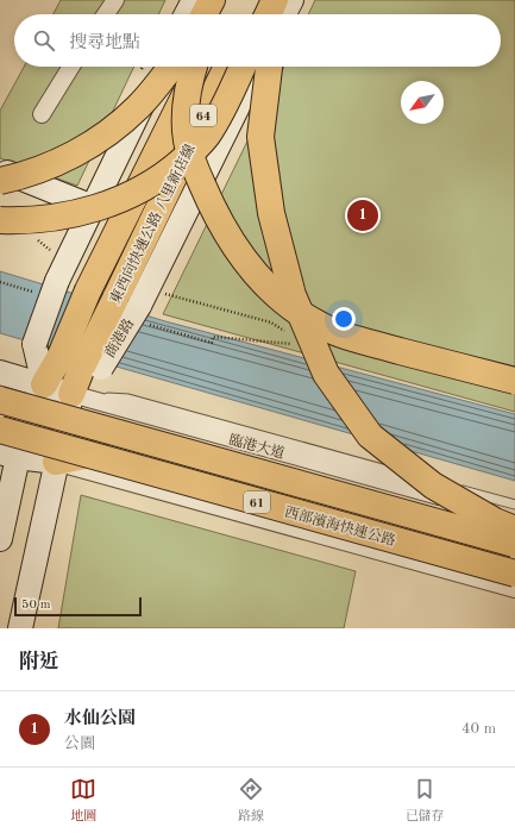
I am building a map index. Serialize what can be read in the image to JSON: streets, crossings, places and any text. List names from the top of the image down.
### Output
{
  "streets": {
    "highway": [
      "64",
      "東西向快速公路 八里新店線",
      "61",
      "西部濱海快速公路"
    ],
    "street": ["臨港大道"]
  },
  "scale_bar": "50 m",
  "north": "bottom left",
  "page": {
    "search": "搜尋地點",
    "pins": "1",
    "scale": "50 m",
    "heading": "附近",
    "list": [
      {
        "mark": "1",
        "name": "水仙公園",
        "note": "公園",
        "value": "40 m"
      }
    ],
    "nav": ["地圖", "路線", "已儲存"]
  }
}
